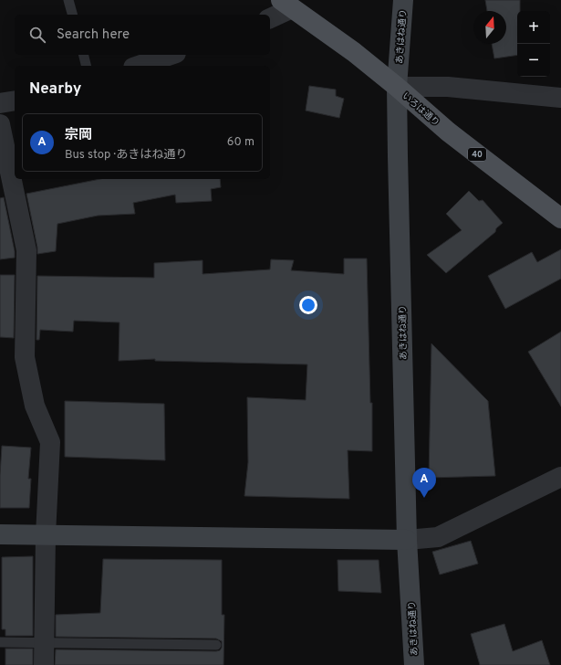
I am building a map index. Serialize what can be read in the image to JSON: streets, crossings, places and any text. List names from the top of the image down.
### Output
{
  "streets": {
    "main road": ["いろは通り", "40"],
    "street": ["あきはね通り"]
  },
  "crossings": [
    ["あきはね通り", "いろは通り"]
  ],
  "north": "top",
  "page": {
    "map_buttons": ["+", "−"],
    "search": "Search here",
    "heading": "Nearby",
    "list": [
      {
        "mark": "A",
        "name": "宗岡",
        "note": "Bus stop · あきはね通り",
        "value": "60 m"
      }
    ],
    "pins": "A"
  }
}
